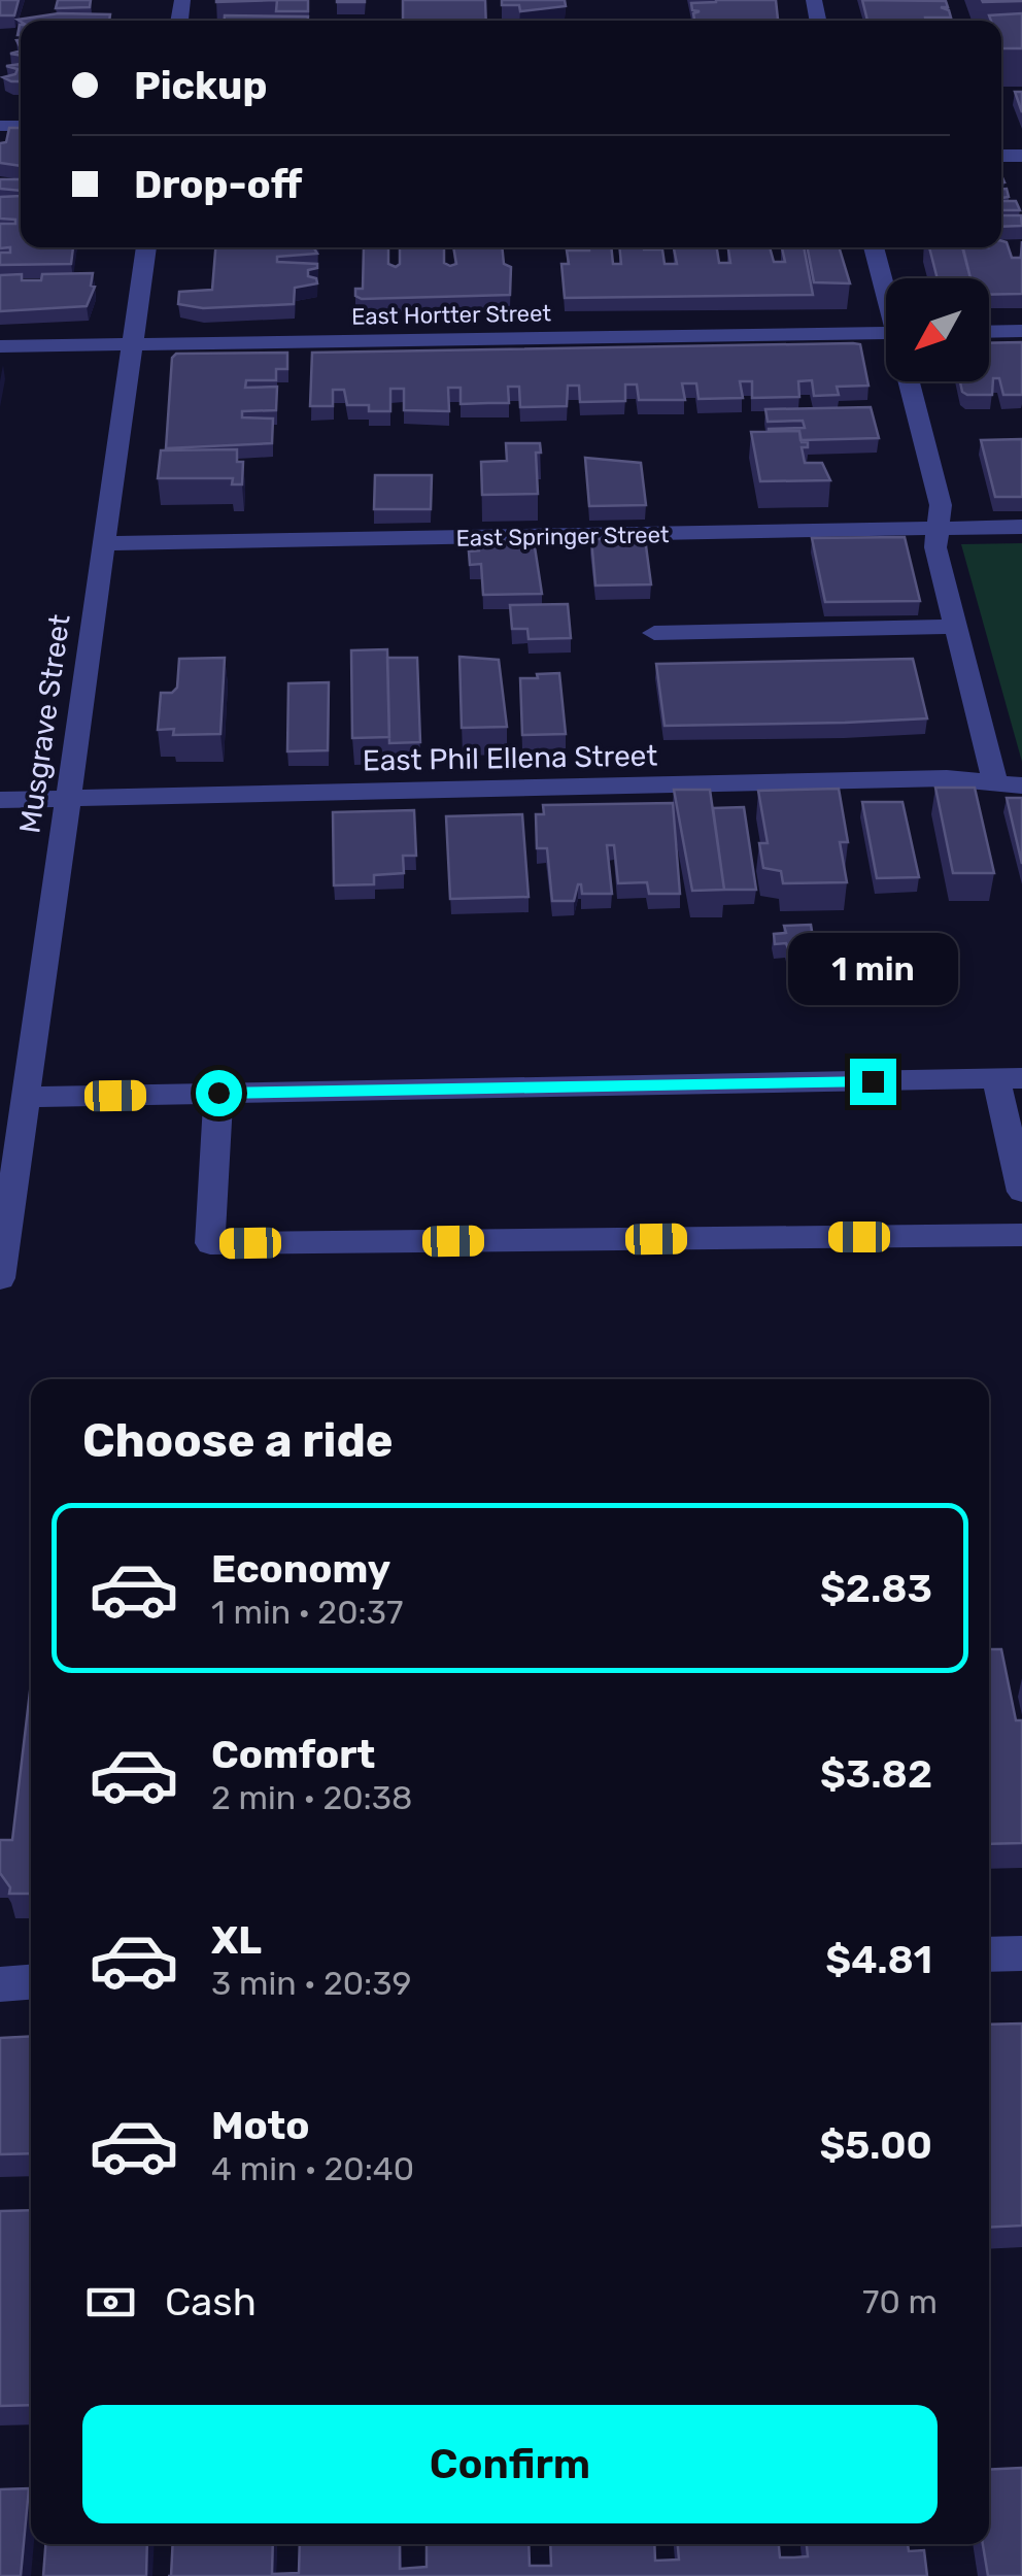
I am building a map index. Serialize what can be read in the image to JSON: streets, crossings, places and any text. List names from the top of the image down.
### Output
{
  "streets": {
    "street": [
      "East Hortter Street",
      "East Springer Street",
      "Musgrave Street",
      "East Phil Ellena Street"
    ]
  },
  "crossings": [
    ["East Hortter Street", "Musgrave Street"],
    ["East Springer Street", "Musgrave Street"],
    ["Musgrave Street", "East Phil Ellena Street"]
  ],
  "north": "bottom left",
  "page": {
    "banner": ["Pickup", "Drop-off"],
    "bubble": "1 min",
    "heading": "Choose a ride",
    "list": [
      {
        "name": "Economy",
        "note": "1 min · 20:37",
        "value": "$2.83"
      },
      {
        "name": "Comfort",
        "note": "2 min · 20:38",
        "value": "$3.82"
      },
      {
        "name": "XL",
        "note": "3 min · 20:39",
        "value": "$4.81"
      },
      {
        "name": "Moto",
        "note": "4 min · 20:40",
        "value": "$5.00"
      }
    ],
    "pay": ["Cash", "70 m"],
    "buttons": "Confirm"
  }
}
